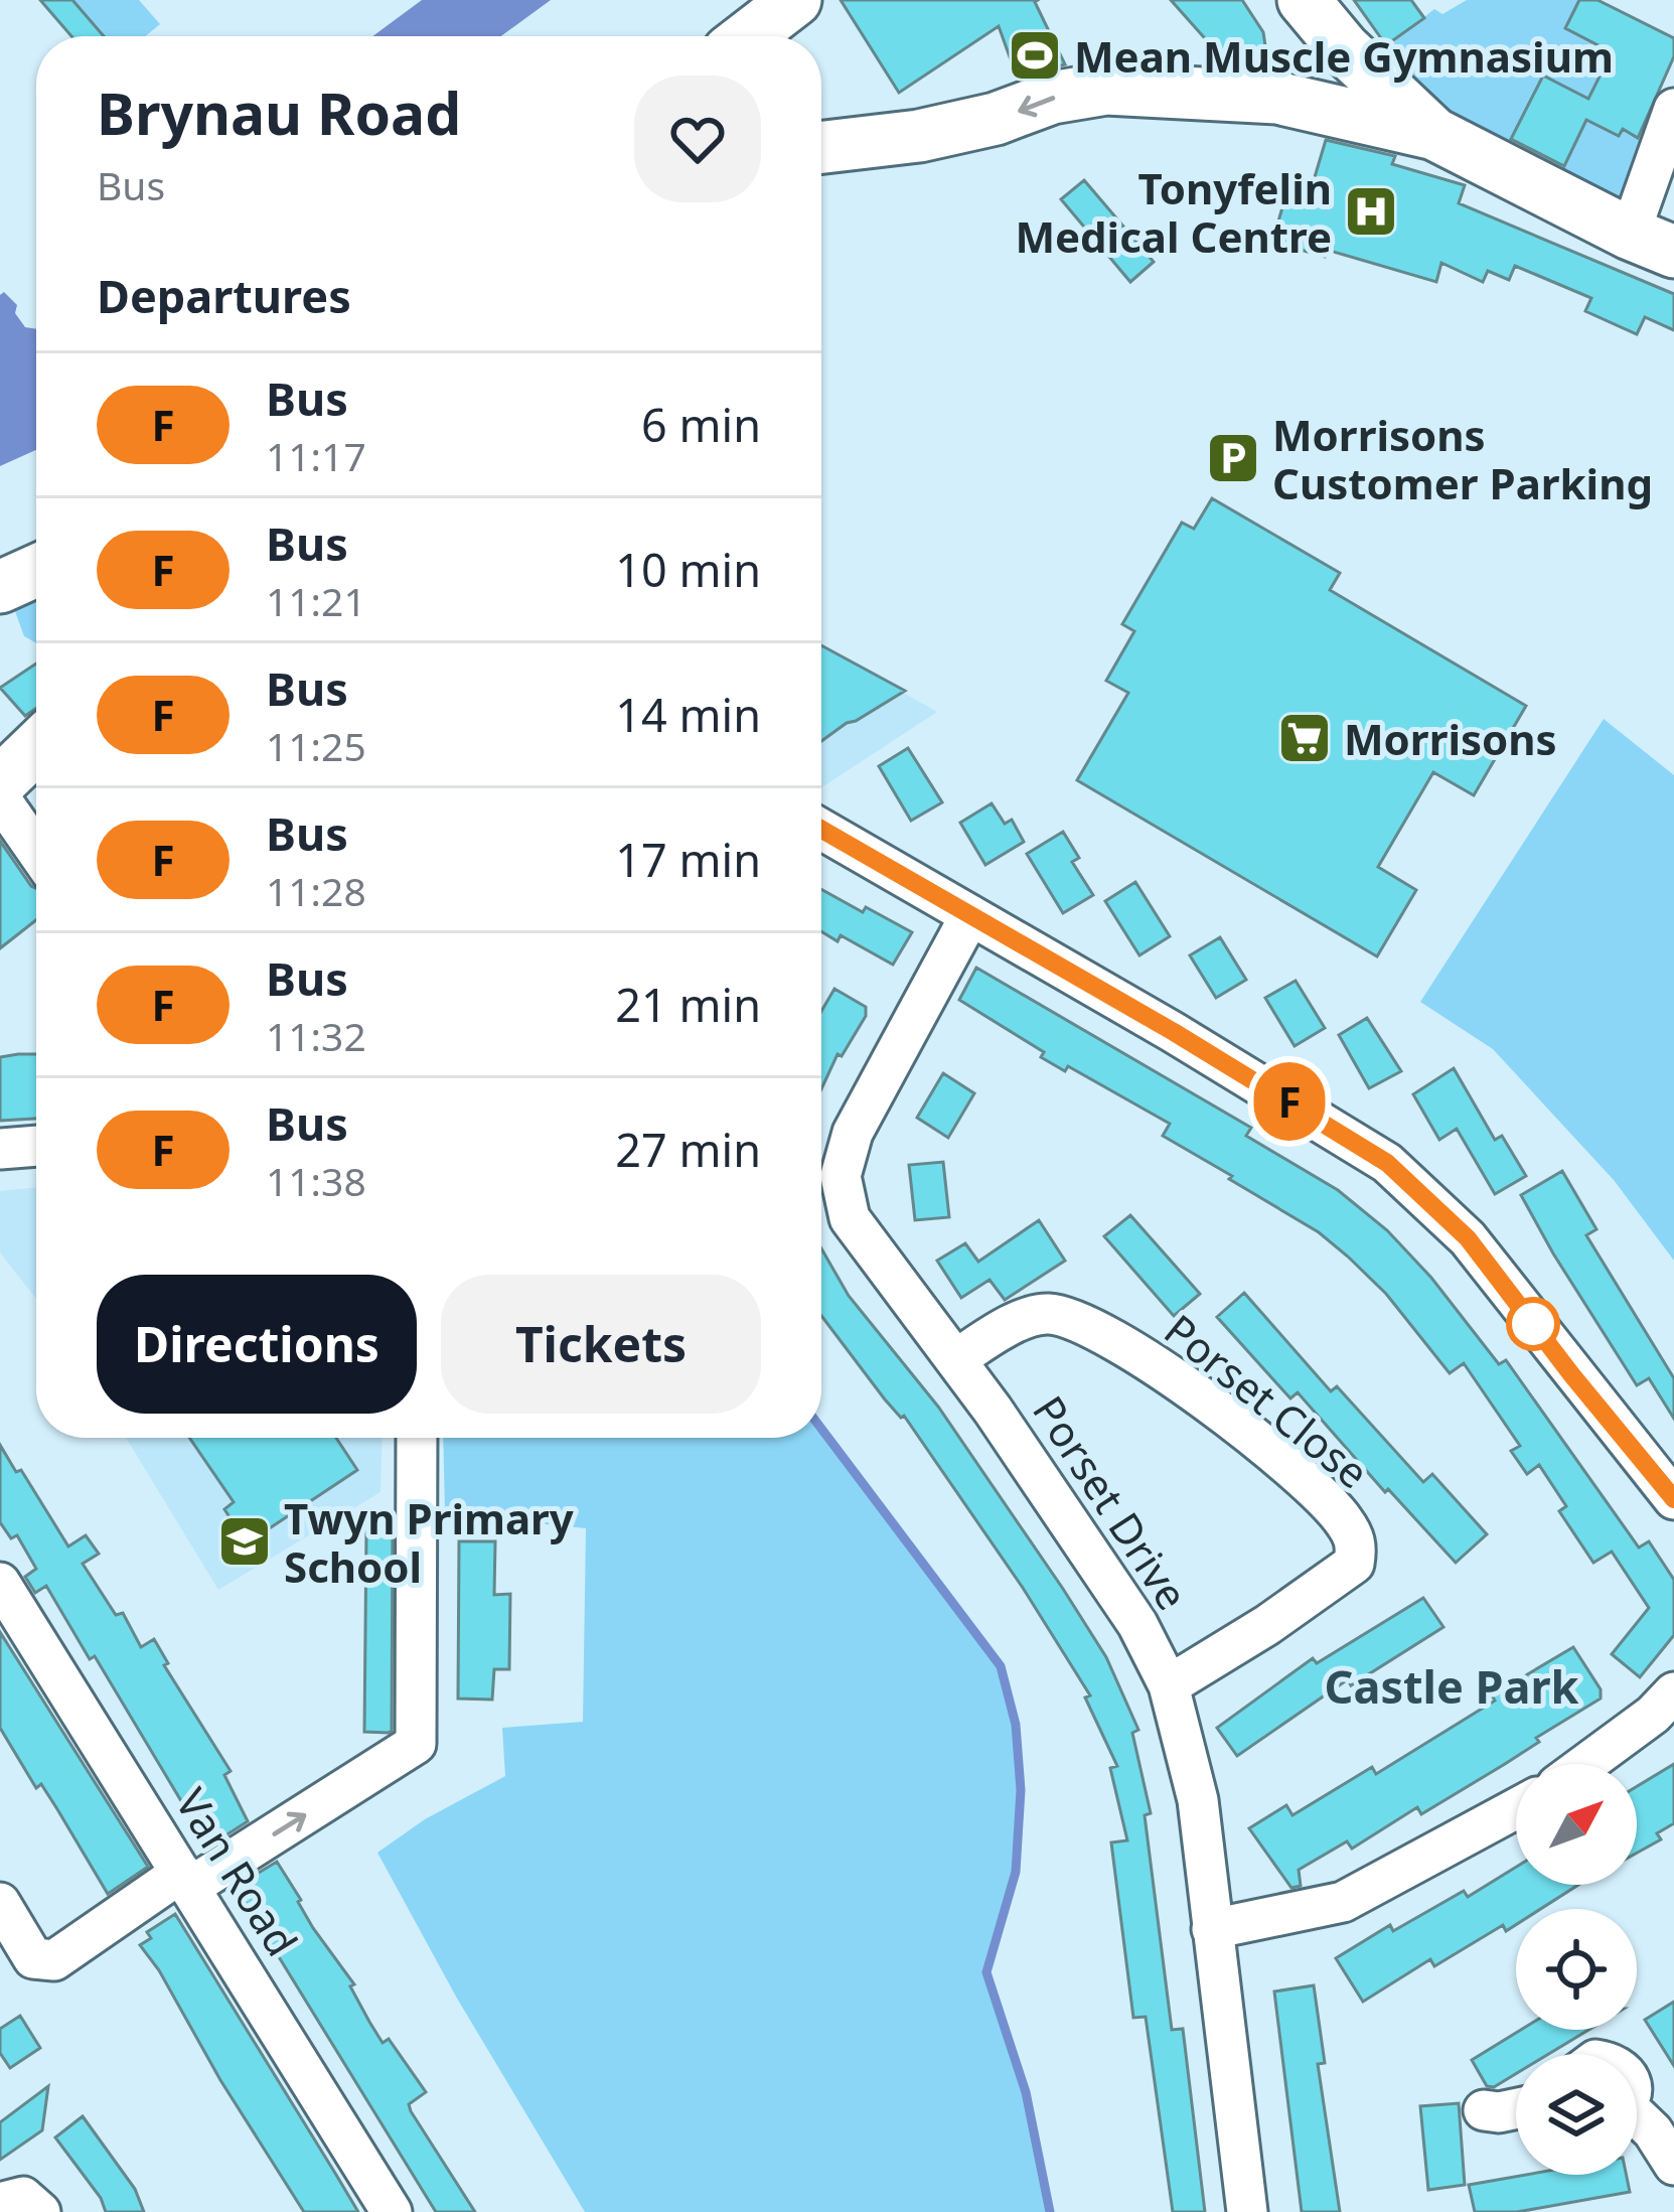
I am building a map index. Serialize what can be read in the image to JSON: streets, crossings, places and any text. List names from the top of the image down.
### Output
{
  "streets": {
    "street": ["Porset Close", "Porset Drive", "Van Road"]
  },
  "crossings": [
    ["Porset Close", "Porset Drive"]
  ],
  "districts": ["Castle Park"],
  "places": {
    "sports": ["Mean Muscle Gymnasium"],
    "hospital": ["Tonyfelin Medical Centre"],
    "parking": ["Morrisons Customer Parking"],
    "supermarket": ["Morrisons"],
    "school or university": ["Twyn Primary School"]
  },
  "lines": ["bus line F"],
  "north": "top right",
  "page": {
    "on_map": "F",
    "heading": [
      ["Brynau Road", "Bus"],
      "Departures"
    ],
    "list": [
      {
        "mark": "F",
        "name": "Bus",
        "note": "11:17",
        "value": "6 min"
      },
      {
        "mark": "F",
        "name": "Bus",
        "note": "11:21",
        "value": "10 min"
      },
      {
        "mark": "F",
        "name": "Bus",
        "note": "11:25",
        "value": "14 min"
      },
      {
        "mark": "F",
        "name": "Bus",
        "note": "11:28",
        "value": "17 min"
      },
      {
        "mark": "F",
        "name": "Bus",
        "note": "11:32",
        "value": "21 min"
      },
      {
        "mark": "F",
        "name": "Bus",
        "note": "11:38",
        "value": "27 min"
      }
    ],
    "buttons": ["Directions", "Tickets"]
  }
}
